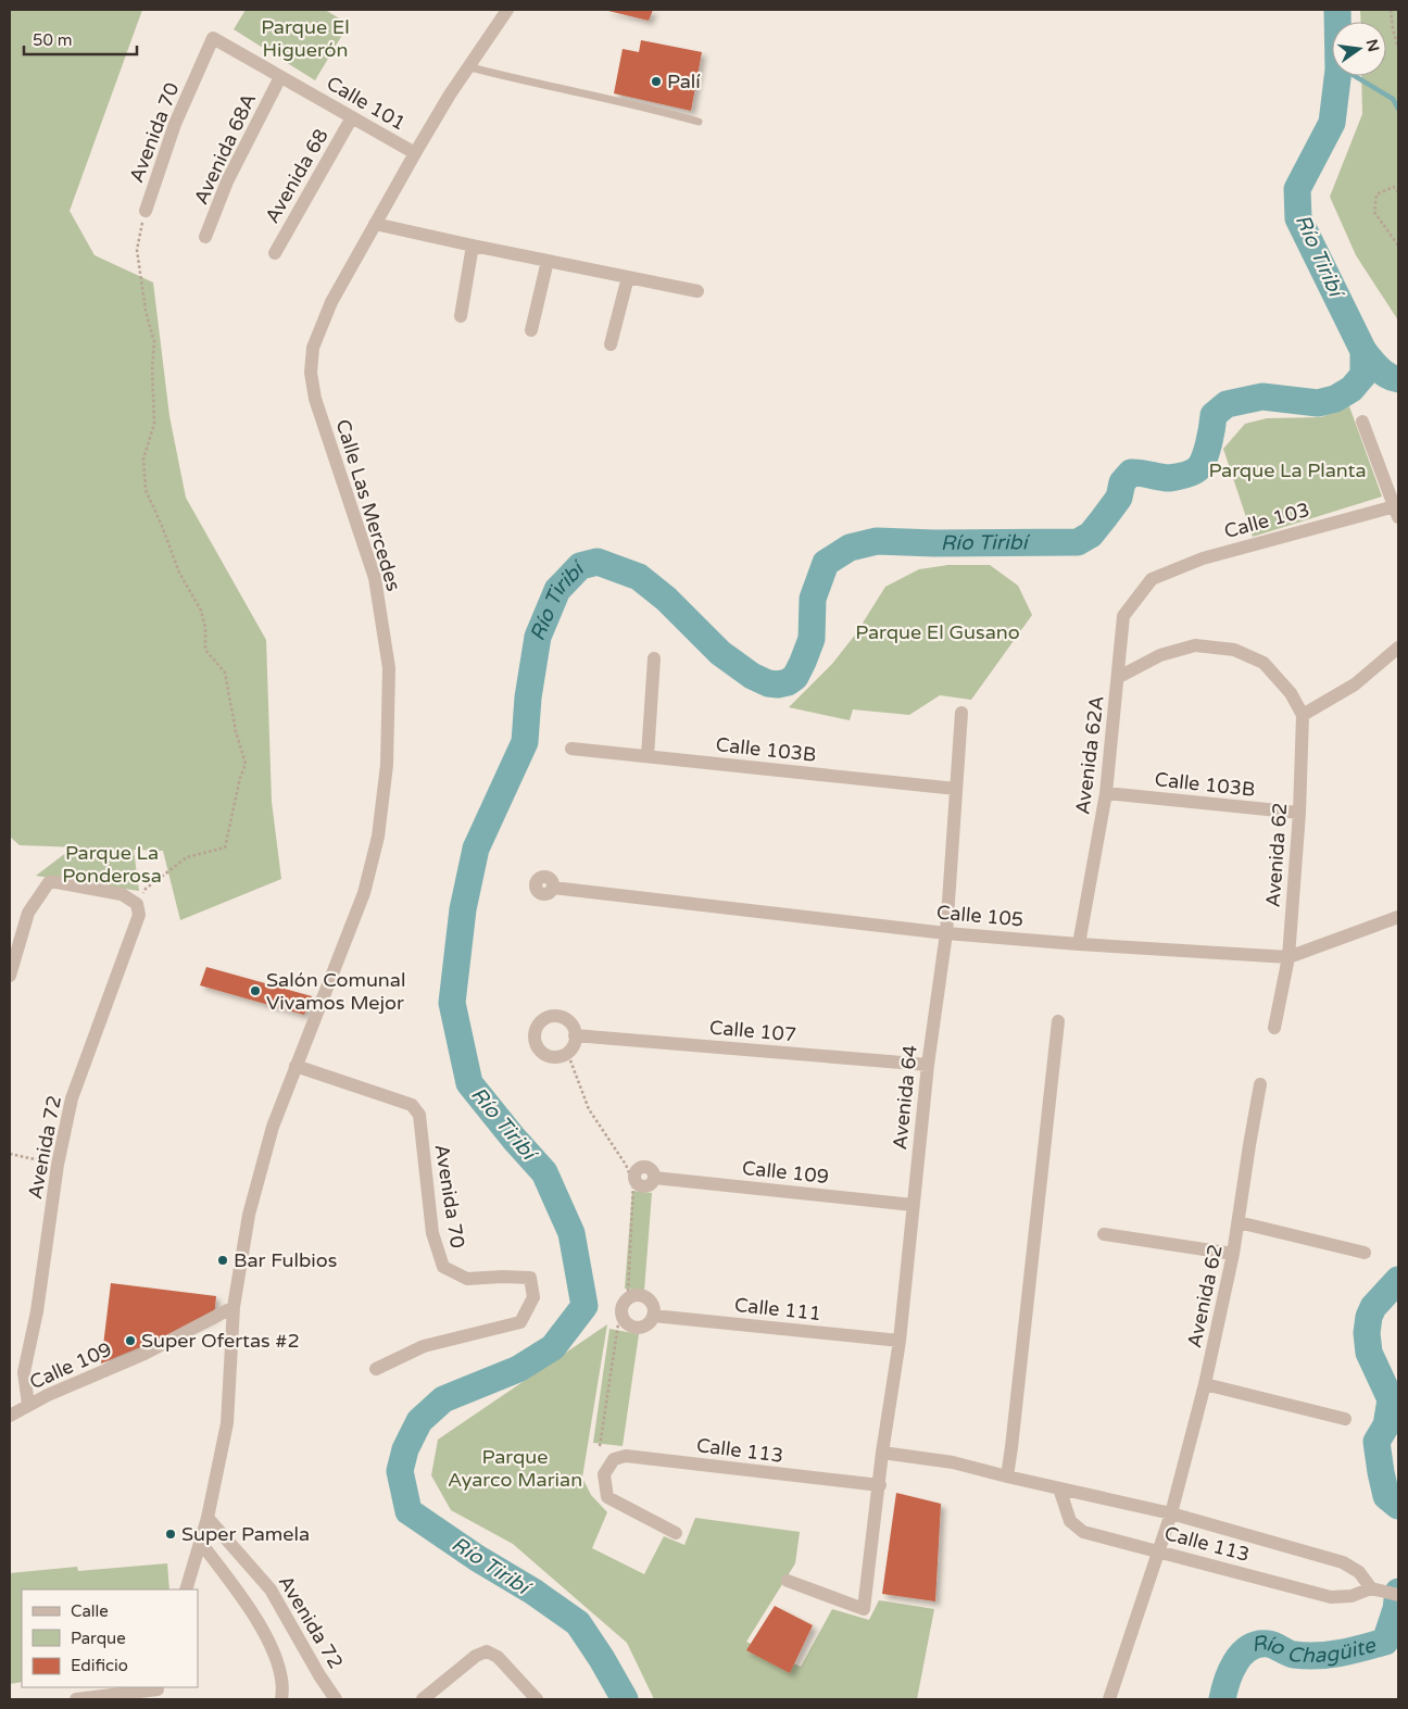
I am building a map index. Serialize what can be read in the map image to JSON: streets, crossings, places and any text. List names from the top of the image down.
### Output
{
  "streets": {
    "street": [
      "Calle 101",
      "Avenida 70",
      "Avenida 68A",
      "Avenida 68",
      "Calle Las Mercedes",
      "Calle 103",
      "Calle 103B",
      "Avenida 62A",
      "Avenida 62",
      "Calle 105",
      "Calle 107",
      "Avenida 64",
      "Avenida 72",
      "Calle 109",
      "Calle 111",
      "Calle 113"
    ]
  },
  "crossings": [
    ["Calle 101", "Avenida 70"],
    ["Calle 101", "Avenida 68A"],
    ["Calle 101", "Avenida 68"],
    ["Calle 101", "Calle Las Mercedes"],
    ["Avenida 70", "Calle Las Mercedes"],
    ["Calle Las Mercedes", "Avenida 72"],
    ["Calle Las Mercedes", "Calle 109"],
    ["Calle 103", "Avenida 62A"],
    ["Calle 103B", "Avenida 62A"],
    ["Calle 103B", "Avenida 62"],
    ["Calle 103B", "Avenida 64"],
    ["Avenida 62A", "Calle 105"],
    ["Avenida 62", "Calle 105"],
    ["Avenida 62", "Calle 113"],
    ["Calle 105", "Avenida 64"],
    ["Calle 107", "Avenida 64"],
    ["Avenida 64", "Calle 109"],
    ["Avenida 64", "Calle 111"],
    ["Avenida 64", "Calle 113"],
    ["Avenida 72", "Calle 109"]
  ],
  "water": ["Río Tiribí", "Río Chagüite"],
  "parks": [
    "Parque El Higuerón",
    "Parque La Planta",
    "Parque El Gusano",
    "Parque La Ponderosa",
    "Parque Ayarco Marian"
  ],
  "places": [
    "Palí",
    "Salón Comunal Vivamos Mejor",
    "Bar Fulbios",
    "Super Ofertas #2",
    "Super Pamela"
  ],
  "legend": ["Calle", "Parque", "Edificio"],
  "scale_bar": "50 m",
  "north": "right"
}
